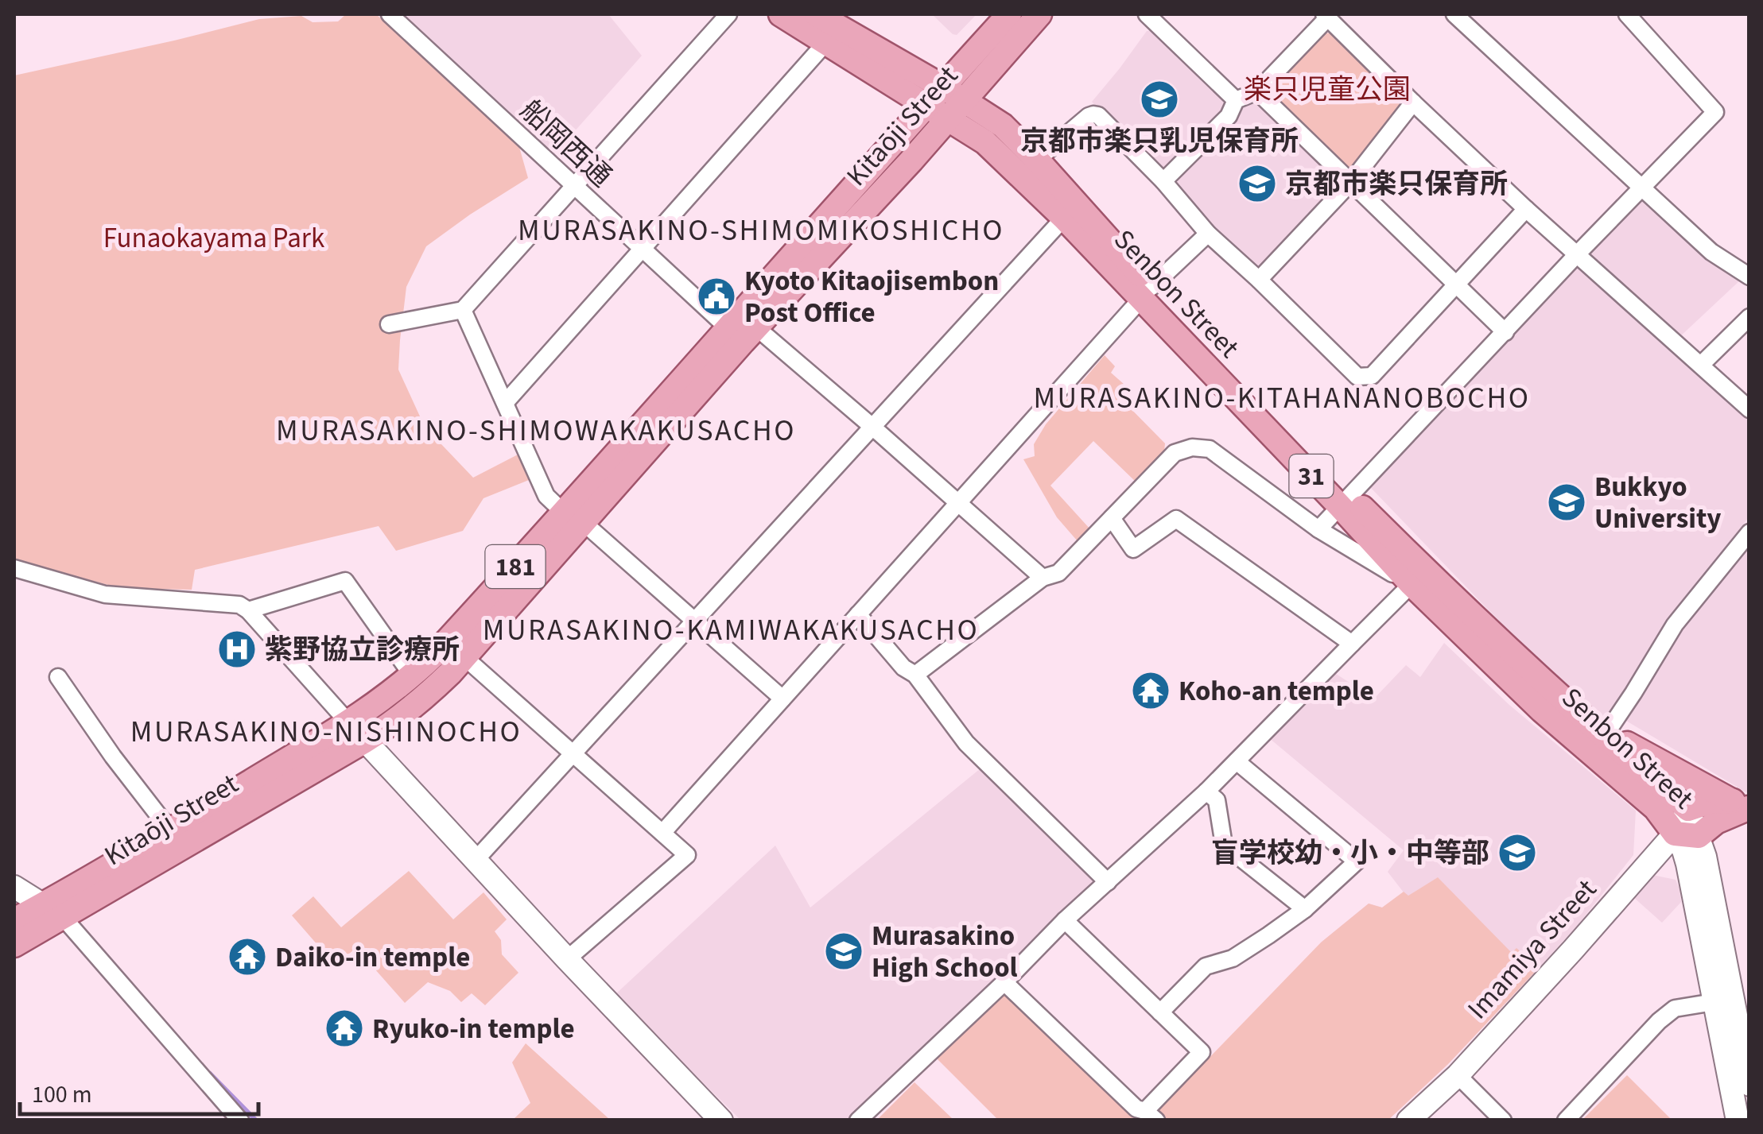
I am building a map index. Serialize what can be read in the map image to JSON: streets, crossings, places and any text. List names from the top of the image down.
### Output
{
  "streets": {
    "main road": [
      "Kitaōji Street",
      "Senbon Street",
      "31",
      "181"
    ],
    "street": ["船岡西通", "Imamiya Street"]
  },
  "crossings": [
    ["Kitaōji Street", "船岡西通"],
    ["Kitaōji Street", "Senbon Street"],
    ["Senbon Street", "31"],
    ["Senbon Street", "Imamiya Street"]
  ],
  "districts": [
    "MURASAKINO-SHIMOMIKOSHICHO",
    "MURASAKINO-KITAHANANOBOCHO",
    "MURASAKINO-SHIMOWAKAKUSACHO",
    "MURASAKINO-KAMIWAKAKUSACHO",
    "MURASAKINO-NISHINOCHO"
  ],
  "parks": ["楽只児童公園", "Funaokayama Park"],
  "places": {
    "school or university": [
      "京都市楽只乳児保育所",
      "京都市楽只保育所",
      "Bukkyo University",
      "盲学校幼・小・中等部",
      "Murasakino High School"
    ],
    "public building": ["Kyoto Kitaojisembon Post Office"],
    "hospital": ["紫野協立診療所"],
    "temple": ["Koho-an temple", "Daiko-in temple", "Ryuko-in temple"]
  },
  "scale_bar": "100 m"
}
